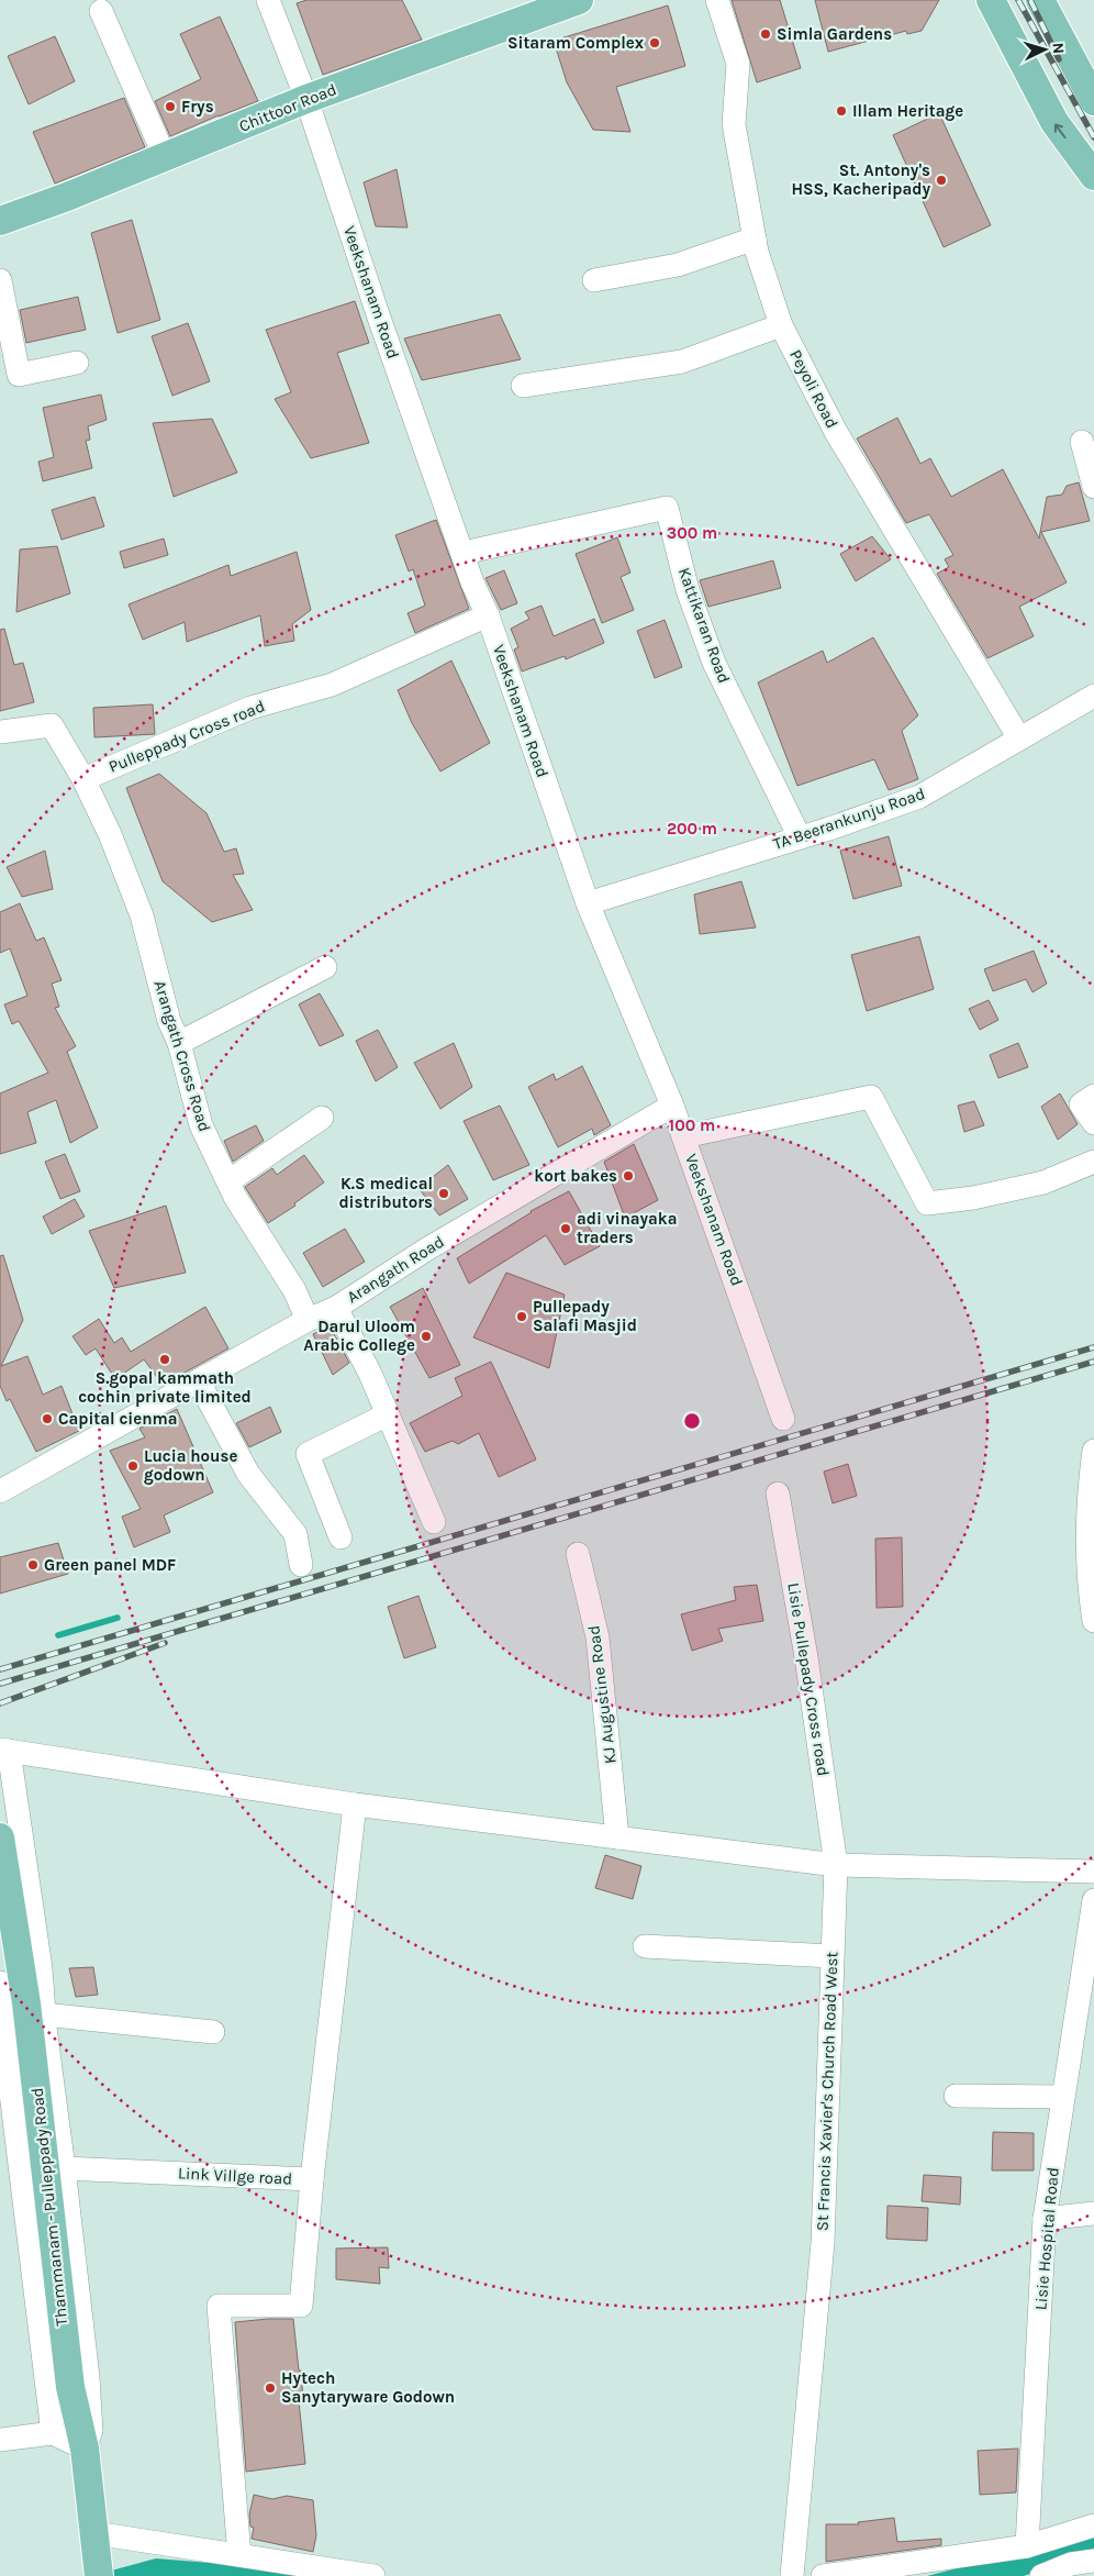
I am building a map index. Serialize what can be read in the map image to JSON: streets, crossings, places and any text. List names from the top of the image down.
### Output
{
  "streets": {
    "main road": ["Chittoor Road", "Thammanam - Pulleppady Road"],
    "street": [
      "Veekshanam Road",
      "Peyoli Road",
      "Kattikaran Road",
      "Pulleppady Cross road",
      "TA Beerankunju Road",
      "Arangath Cross Road",
      "Arangath Road",
      "Lisie Pullepady Cross road",
      "KJ Augustine Road",
      "St Francis Xavier's Church Road West",
      "Link Villge road",
      "Lisie Hospital Road"
    ]
  },
  "crossings": [
    ["Chittoor Road", "Veekshanam Road"],
    ["Veekshanam Road", "Kattikaran Road"],
    ["Veekshanam Road", "Pulleppady Cross road"],
    ["Veekshanam Road", "TA Beerankunju Road"],
    ["Veekshanam Road", "Arangath Road"],
    ["Peyoli Road", "TA Beerankunju Road"],
    ["Kattikaran Road", "TA Beerankunju Road"],
    ["Pulleppady Cross road", "Arangath Cross Road"],
    ["Arangath Cross Road", "Arangath Road"],
    ["Lisie Pullepady Cross road", "St Francis Xavier's Church Road West"]
  ],
  "places": [
    "Simla Gardens",
    "Sitaram Complex",
    "Frys",
    "Illam Heritage",
    "St. Antony's HSS, Kacheripady",
    "kort bakes",
    "K.S medical distributors",
    "adi vinayaka traders",
    "Pullepady Salafi Masjid",
    "Darul Uloom Arabic College",
    "S.gopal kammath cochin private limited",
    "Capital cienma",
    "Lucia house godown",
    "Green panel MDF",
    "Hytech Sanytaryware Godown"
  ],
  "north": "right",
  "rings": ["300 m", "200 m", "100 m"]
}
